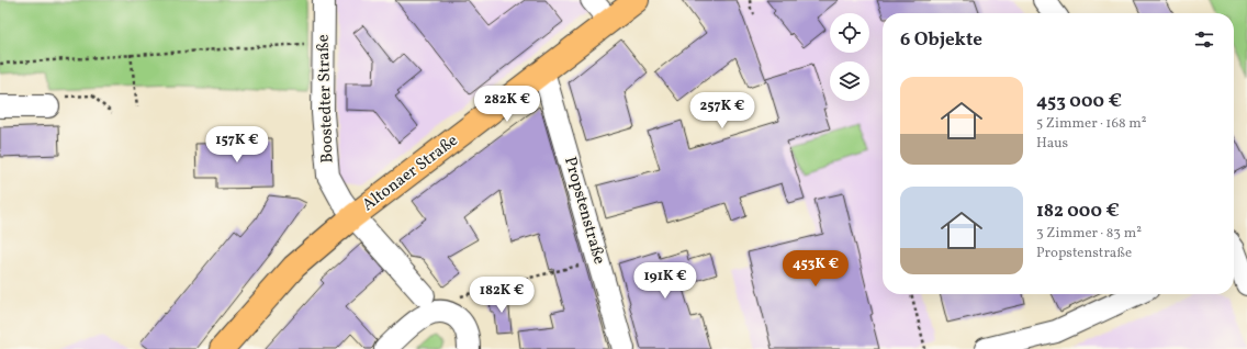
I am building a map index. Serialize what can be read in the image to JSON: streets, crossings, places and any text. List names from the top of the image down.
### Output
{
  "streets": {
    "main road": ["Altonaer Straße"],
    "street": ["Boostedter Straße", "Propstenstraße"]
  },
  "crossings": [
    ["Boostedter Straße", "Altonaer Straße"],
    ["Altonaer Straße", "Propstenstraße"]
  ],
  "page": {
    "heading": "6 Objekte",
    "list": [
      {
        "name": "453 000 €",
        "note": "5 Zimmer · 168 m² · Haus"
      },
      {
        "name": "182 000 €",
        "note": "3 Zimmer · 83 m² · Propstenstraße"
      }
    ],
    "price": [
      "282K €",
      "257K €",
      "157K €",
      "453K €",
      "191K €",
      "182K €"
    ]
  }
}
